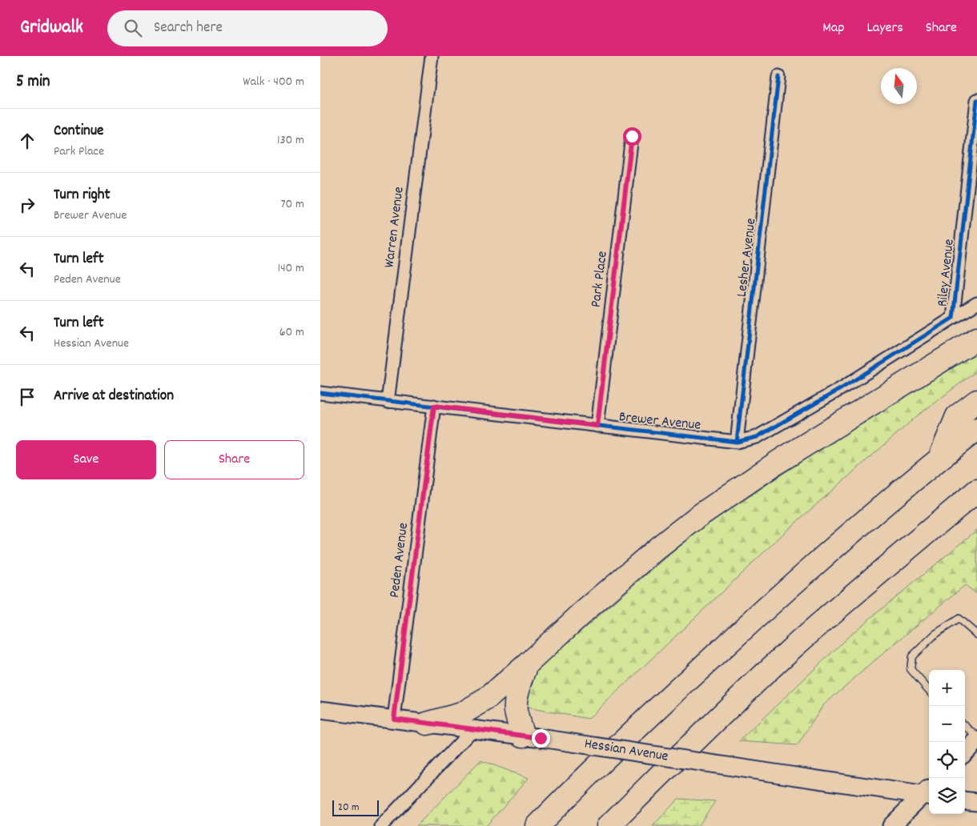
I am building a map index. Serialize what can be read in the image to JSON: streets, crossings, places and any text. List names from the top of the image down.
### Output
{
  "streets": {
    "main road": ["Hessian Avenue"],
    "street": [
      "Warren Avenue",
      "Lesher Avenue",
      "Riley Avenue",
      "Park Place",
      "Brewer Avenue",
      "Peden Avenue"
    ]
  },
  "crossings": [
    ["Warren Avenue", "Brewer Avenue"],
    ["Lesher Avenue", "Brewer Avenue"],
    ["Riley Avenue", "Brewer Avenue"],
    ["Park Place", "Brewer Avenue"],
    ["Brewer Avenue", "Peden Avenue"],
    ["Peden Avenue", "Hessian Avenue"]
  ],
  "scale_bar": "20 m",
  "north": "top",
  "page": {
    "header": "Gridwalk",
    "search": "Search here",
    "nav": ["Map", "Layers", "Share"],
    "heading": ["5 min", "Walk · 400 m"],
    "list": [
      ["Continue", "Park Place", "130 m"],
      ["Turn right", "Brewer Avenue", "70 m"],
      ["Turn left", "Peden Avenue", "140 m"],
      ["Turn left", "Hessian Avenue", "60 m"],
      "Arrive at destination"
    ],
    "buttons": ["Save", "Share"],
    "map_buttons": ["+", "−"],
    "scale": "20 m"
  }
}
